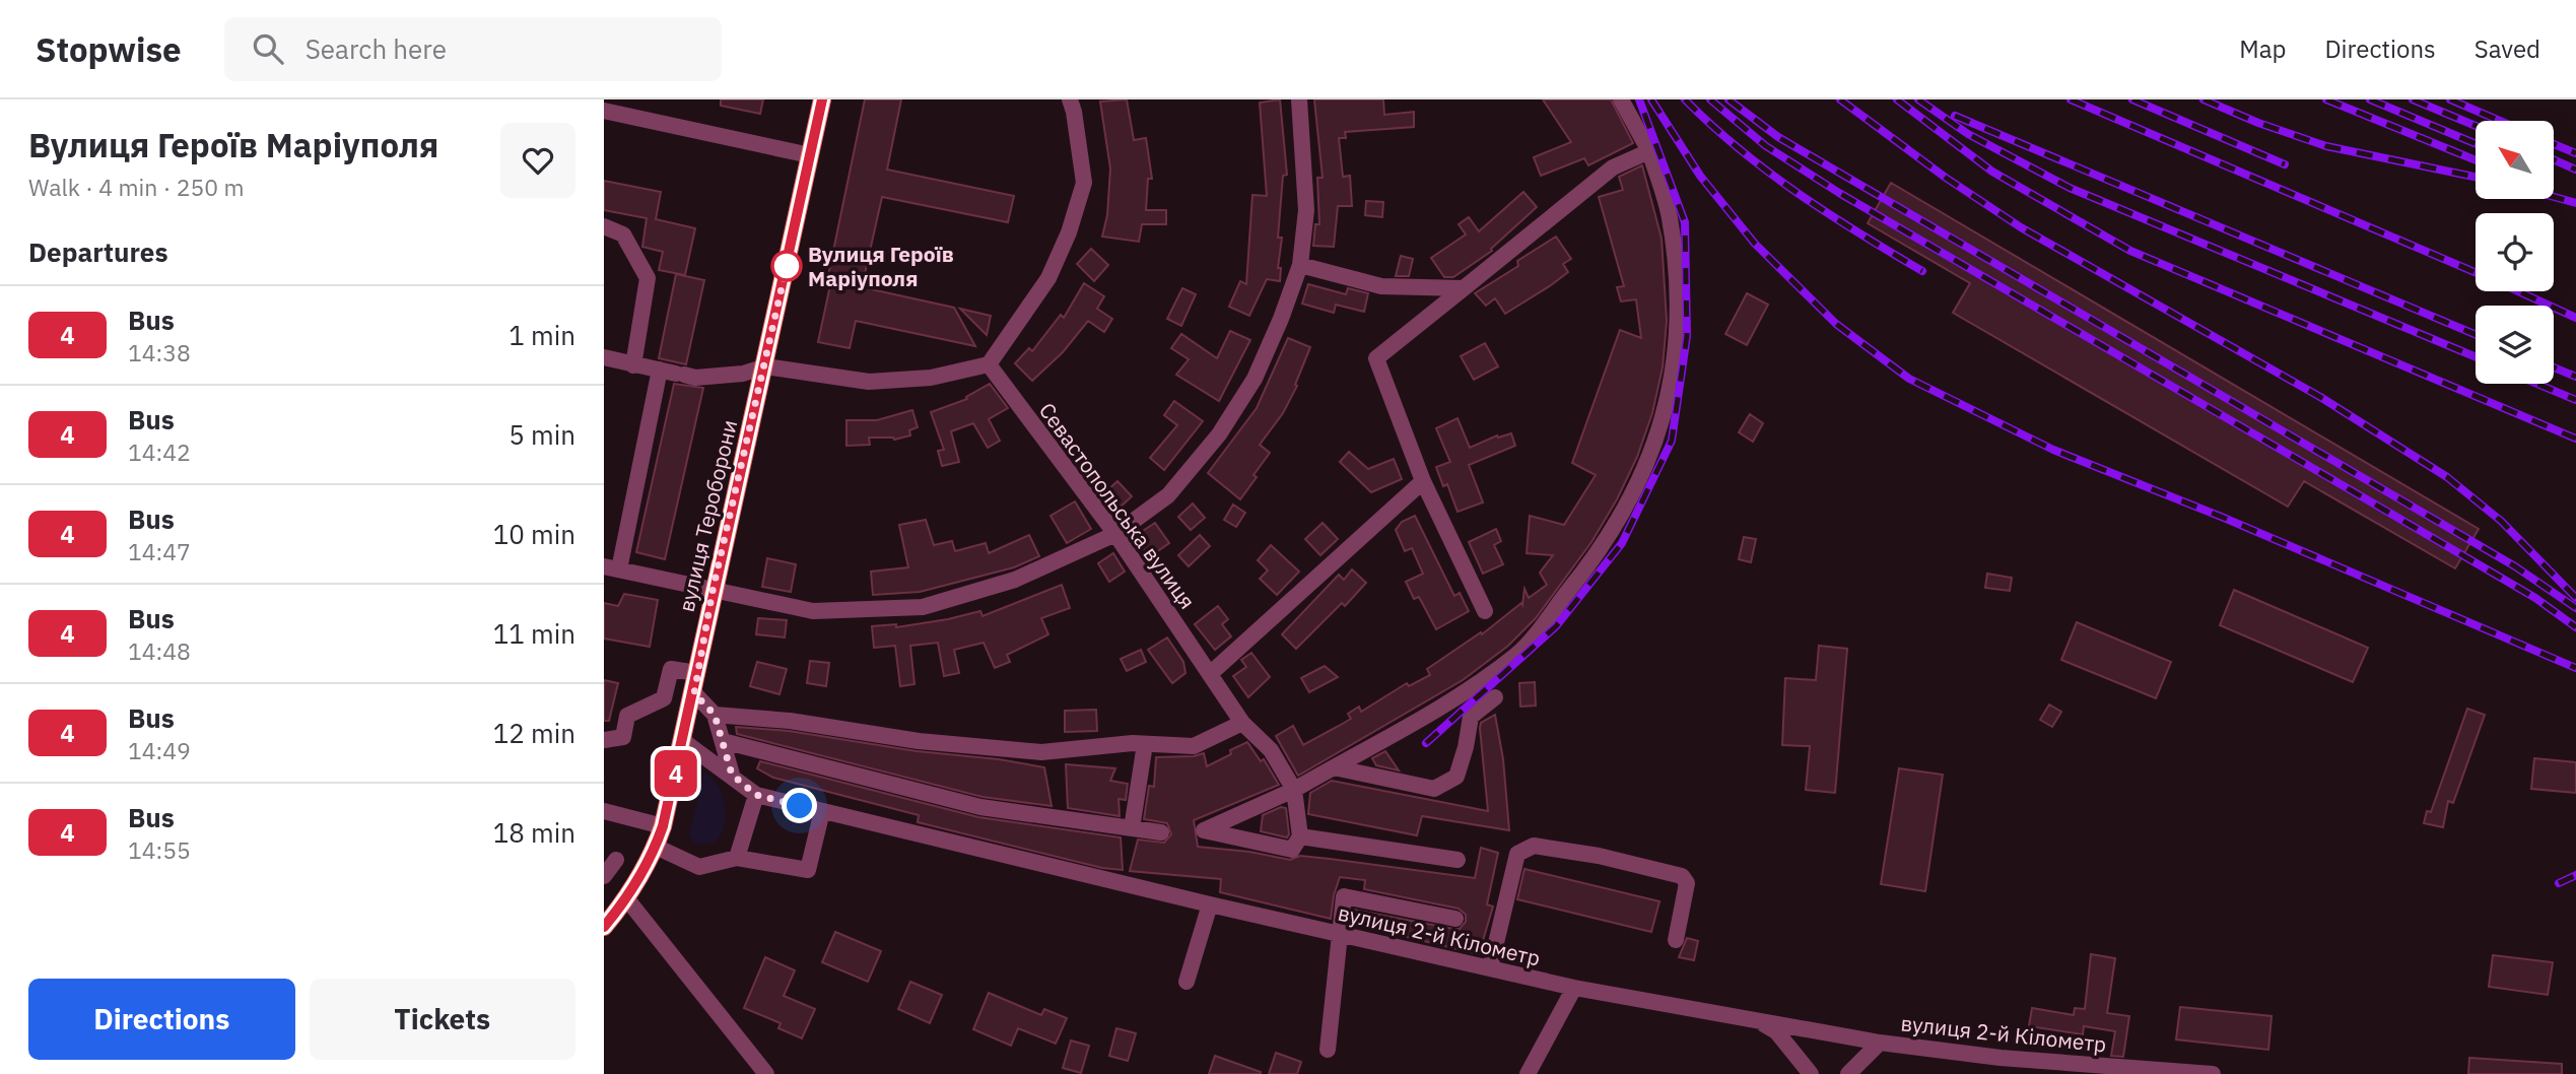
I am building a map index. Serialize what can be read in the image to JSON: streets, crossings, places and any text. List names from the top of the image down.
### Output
{
  "streets": {
    "main road": ["вулиця Тероборони"],
    "street": ["Севастопольська вулиця", "вулиця 2-й Кілометр"]
  },
  "crossings": [
    ["вулиця Тероборони", "вулиця 2-й Кілометр"]
  ],
  "places": ["Вулиця Героїв Маріуполя"],
  "lines": ["bus line 4"],
  "north": "top left",
  "page": {
    "header": "Stopwise",
    "search": "Search here",
    "nav": ["Map", "Directions", "Saved"],
    "heading": [
      ["Вулиця Героїв Маріуполя", "Walk · 4 min · 250 m"],
      "Departures"
    ],
    "on_map": "4",
    "list": [
      {
        "mark": "4",
        "name": "Bus",
        "note": "14:38",
        "value": "1 min"
      },
      {
        "mark": "4",
        "name": "Bus",
        "note": "14:42",
        "value": "5 min"
      },
      {
        "mark": "4",
        "name": "Bus",
        "note": "14:47",
        "value": "10 min"
      },
      {
        "mark": "4",
        "name": "Bus",
        "note": "14:48",
        "value": "11 min"
      },
      {
        "mark": "4",
        "name": "Bus",
        "note": "14:49",
        "value": "12 min"
      },
      {
        "mark": "4",
        "name": "Bus",
        "note": "14:55",
        "value": "18 min"
      }
    ],
    "buttons": ["Directions", "Tickets"]
  }
}
